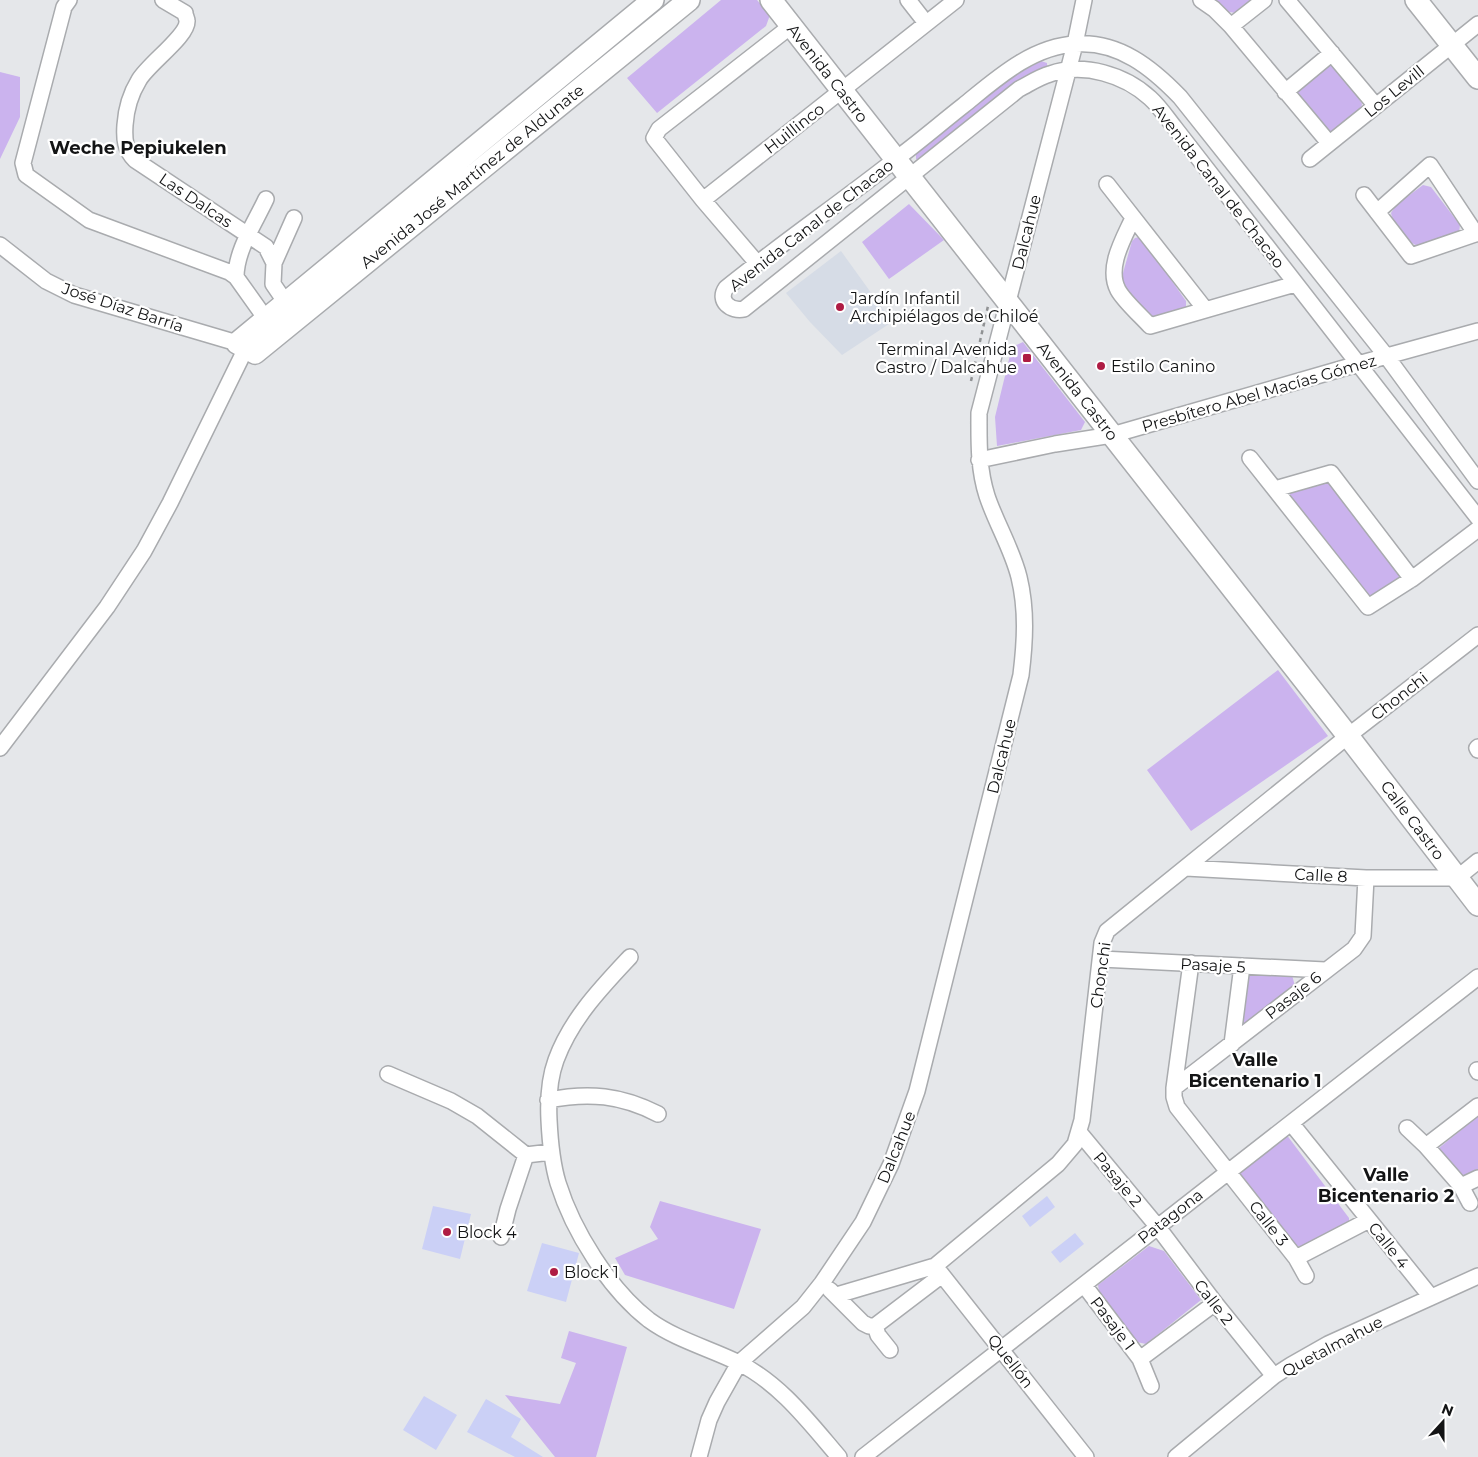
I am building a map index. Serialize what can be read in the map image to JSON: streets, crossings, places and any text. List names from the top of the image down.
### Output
{
  "streets": {
    "street": [
      "Avenida Castro",
      "Los Levill",
      "Huillinco",
      "Avenida José Martínez de Aldunate",
      "Avenida Canal de Chacao",
      "Las Dalcas",
      "Dalcahue",
      "José Díaz Barría",
      "Presbítero Abel Macías Gómez",
      "Chonchi",
      "Calle Castro",
      "Calle 8",
      "Pasaje 5",
      "Pasaje 6",
      "Pasaje 2",
      "Patagona",
      "Calle 3",
      "Calle 4",
      "Calle 2",
      "Pasaje 1",
      "Quetalmahue",
      "Quellón"
    ]
  },
  "crossings": [
    ["Avenida Castro", "Huillinco"],
    ["Avenida Castro", "Avenida Canal de Chacao"],
    ["Avenida Castro", "Dalcahue"],
    ["Avenida Castro", "Presbítero Abel Macías Gómez"],
    ["Avenida Castro", "Chonchi"],
    ["Avenida Castro", "Calle Castro"],
    ["Avenida José Martínez de Aldunate", "José Díaz Barría"],
    ["Avenida Canal de Chacao", "Dalcahue"],
    ["Avenida Canal de Chacao", "Presbítero Abel Macías Gómez"],
    ["Dalcahue", "Presbítero Abel Macías Gómez"],
    ["Chonchi", "Calle Castro"],
    ["Chonchi", "Calle 8"],
    ["Chonchi", "Pasaje 5"],
    ["Chonchi", "Pasaje 2"],
    ["Chonchi", "Quellón"],
    ["Calle Castro", "Calle 8"],
    ["Calle 8", "Pasaje 6"],
    ["Pasaje 5", "Pasaje 6"],
    ["Pasaje 6", "Calle 3"],
    ["Pasaje 2", "Patagona"],
    ["Pasaje 2", "Calle 2"],
    ["Patagona", "Calle 3"],
    ["Patagona", "Calle 4"],
    ["Patagona", "Calle 2"],
    ["Patagona", "Pasaje 1"],
    ["Patagona", "Quellón"],
    ["Calle 3", "Calle 4"],
    ["Calle 4", "Quetalmahue"],
    ["Calle 2", "Pasaje 1"],
    ["Calle 2", "Quetalmahue"]
  ],
  "districts": ["Weche Pepiukelen", "Valle Bicentenario 1", "Valle Bicentenario 2"],
  "places": {
    "other": [
      "Jardín Infantil Archipiélagos de Chiloé",
      "Estilo Canino",
      "Block 4",
      "Block 1"
    ],
    "transit": ["Terminal Avenida Castro / Dalcahue"]
  },
  "north": "top"
}
